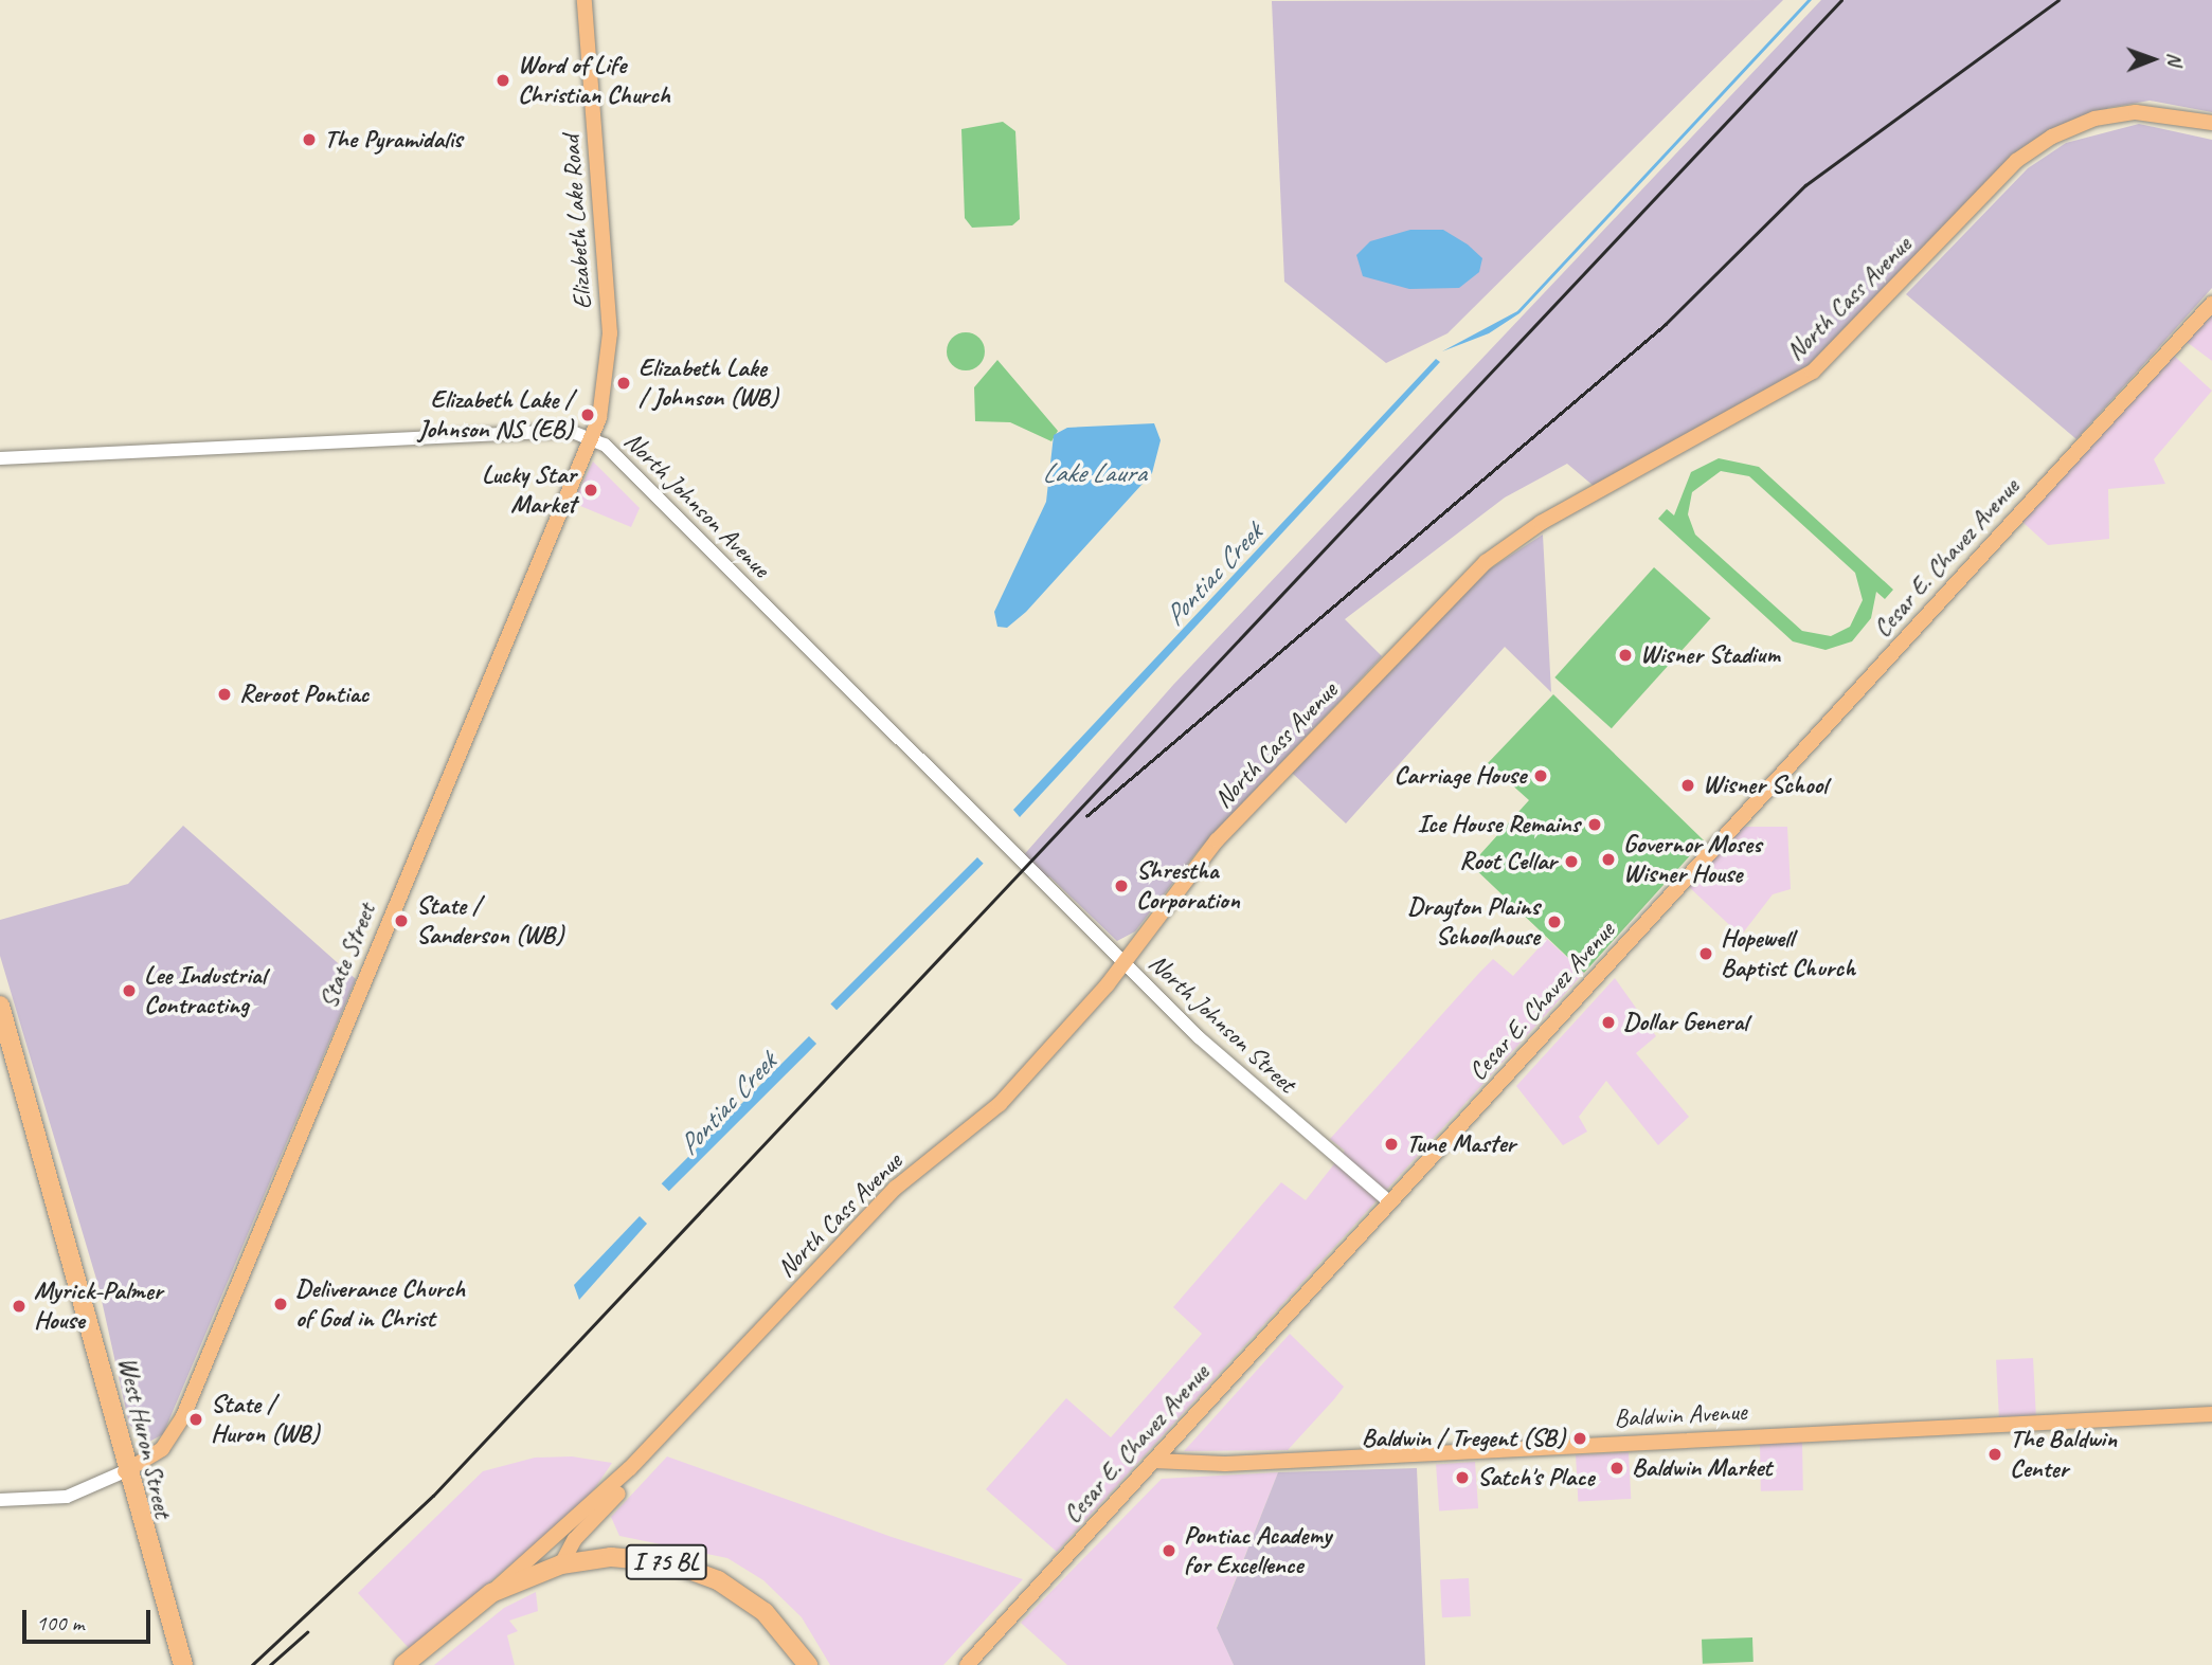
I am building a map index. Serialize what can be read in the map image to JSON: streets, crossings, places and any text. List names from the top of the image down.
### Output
{
  "streets": {
    "highway": ["West Huron Street", "I 75 BL"],
    "main road": [
      "Elizabeth Lake Road",
      "North Cass Avenue",
      "Cesar E. Chavez Avenue",
      "State Street",
      "Baldwin Avenue"
    ],
    "street": ["North Johnson Avenue", "North Johnson Street"]
  },
  "crossings": [
    ["Elizabeth Lake Road", "North Johnson Avenue"],
    ["Elizabeth Lake Road", "State Street"],
    ["North Cass Avenue", "North Johnson Street"],
    ["North Cass Avenue", "I 75 BL"],
    ["North Johnson Avenue", "State Street"],
    ["North Johnson Avenue", "North Johnson Street"],
    ["Cesar E. Chavez Avenue", "North Johnson Street"],
    ["Cesar E. Chavez Avenue", "Baldwin Avenue"],
    ["State Street", "West Huron Street"]
  ],
  "water": ["Lake Laura", "Pontiac Creek"],
  "places": [
    "Word of Life Christian Church",
    "The Pyramidalis",
    "Elizabeth Lake / Johnson (WB)",
    "Elizabeth Lake / Johnson NS (EB)",
    "Lucky Star Market",
    "Wisner Stadium",
    "Reroot Pontiac",
    "Carriage House",
    "Wisner School",
    "Ice House Remains",
    "Governor Moses Wisner House",
    "Root Cellar",
    "Shrestha Corporation",
    "State / Sanderson (WB)",
    "Drayton Plains Schoolhouse",
    "Hopewell Baptist Church",
    "Lee Industrial Contracting",
    "Dollar General",
    "Tune Master",
    "Deliverance Church of God in Christ",
    "Myrick-Palmer House",
    "State / Huron (WB)",
    "Baldwin / Tregent (SB)",
    "The Baldwin Center",
    "Baldwin Market",
    "Satch's Place",
    "Pontiac Academy for Excellence"
  ],
  "scale_bar": "100 m",
  "north": "right"
}
